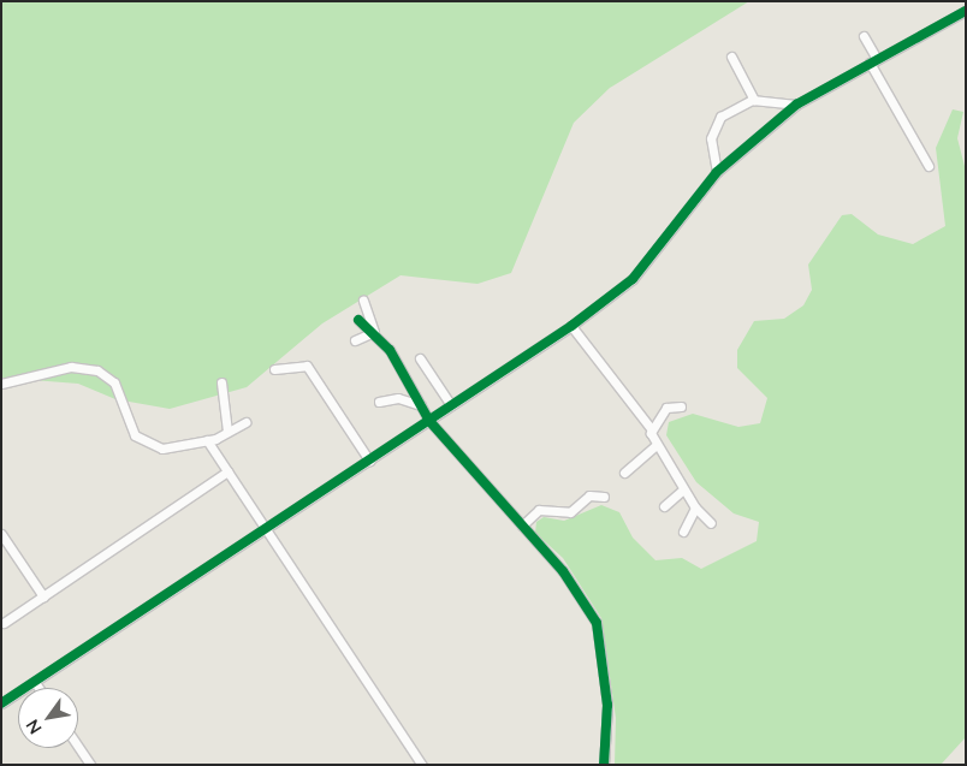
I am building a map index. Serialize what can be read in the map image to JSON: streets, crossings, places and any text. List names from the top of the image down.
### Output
{
  "north": "bottom left"
}
